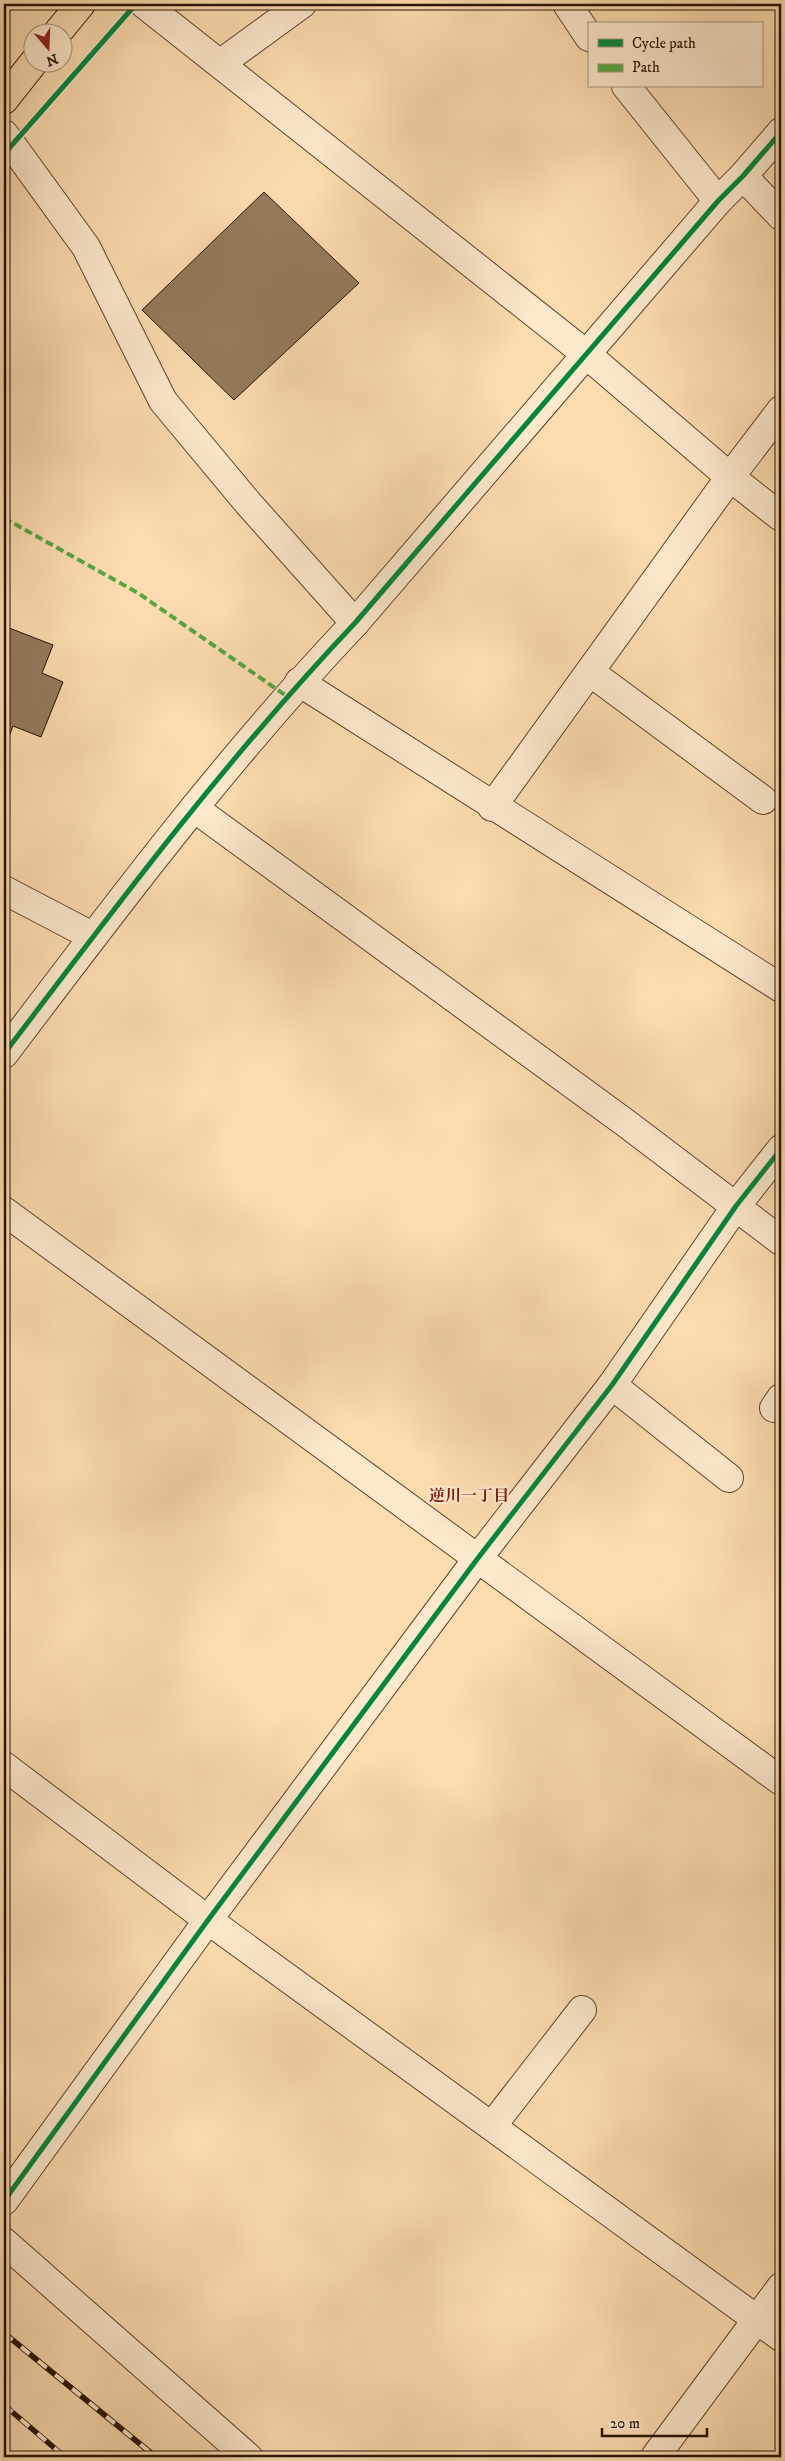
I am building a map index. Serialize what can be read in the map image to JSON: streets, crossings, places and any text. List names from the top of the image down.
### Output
{
  "districts": ["逆川一丁目"],
  "legend": ["Cycle path", "Path"],
  "scale_bar": "20 m",
  "north": "bottom"
}
